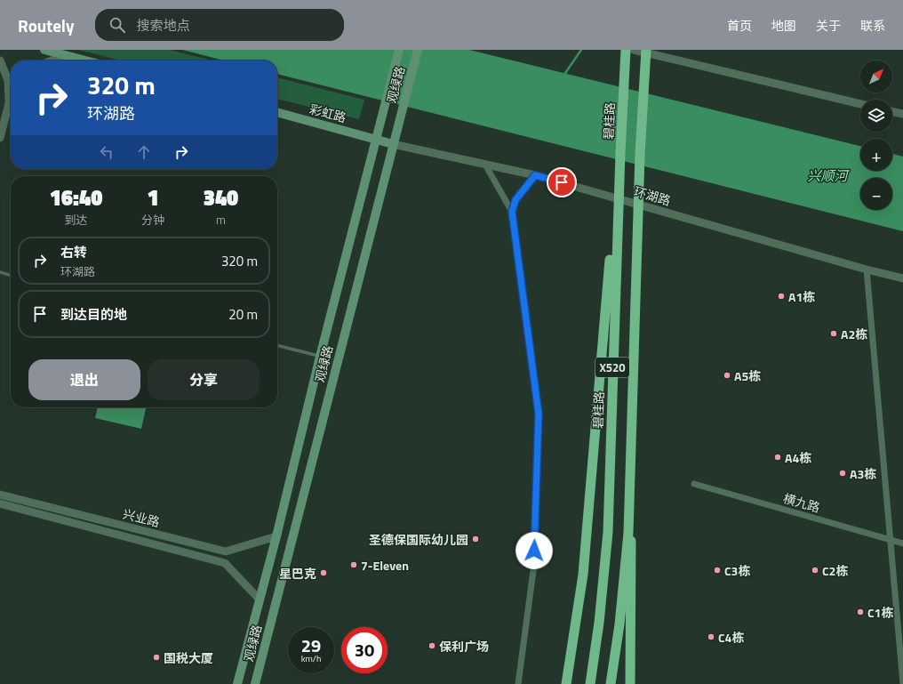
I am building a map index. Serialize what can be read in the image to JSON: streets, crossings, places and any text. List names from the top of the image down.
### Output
{
  "streets": {
    "highway": ["碧桂路", "X520"],
    "main road": ["观绿路", "彩虹路"],
    "street": ["环湖路", "横九路", "兴业路"]
  },
  "crossings": [
    ["观绿路", "彩虹路"],
    ["观绿路", "环湖路"],
    ["观绿路", "兴业路"],
    ["彩虹路", "环湖路"]
  ],
  "water": ["兴顺河"],
  "places": [
    "A1栋",
    "A2栋",
    "A5栋",
    "A4栋",
    "A3栋",
    "圣德保国际幼儿园",
    "7-Eleven",
    "C3栋",
    "C2栋",
    "星巴克",
    "C1栋",
    "C4栋",
    "保利广场",
    "国税大厦"
  ],
  "north": "top right",
  "page": {
    "header": "Routely",
    "search": "搜索地点",
    "nav": [
      "首页",
      "地图",
      "关于",
      "联系"
    ],
    "map_buttons": ["+", "−"],
    "turn": ["320 m", "环湖路"],
    "eta": [
      "16:40",
      "到达",
      "1",
      "分钟",
      "340",
      "m"
    ],
    "list": [
      {
        "name": "右转",
        "note": "环湖路",
        "value": "320 m"
      },
      {
        "name": "到达目的地",
        "value": "20 m"
      }
    ],
    "buttons": ["退出", "分享"],
    "speed": "29 km/h",
    "limit": "30"
  }
}
